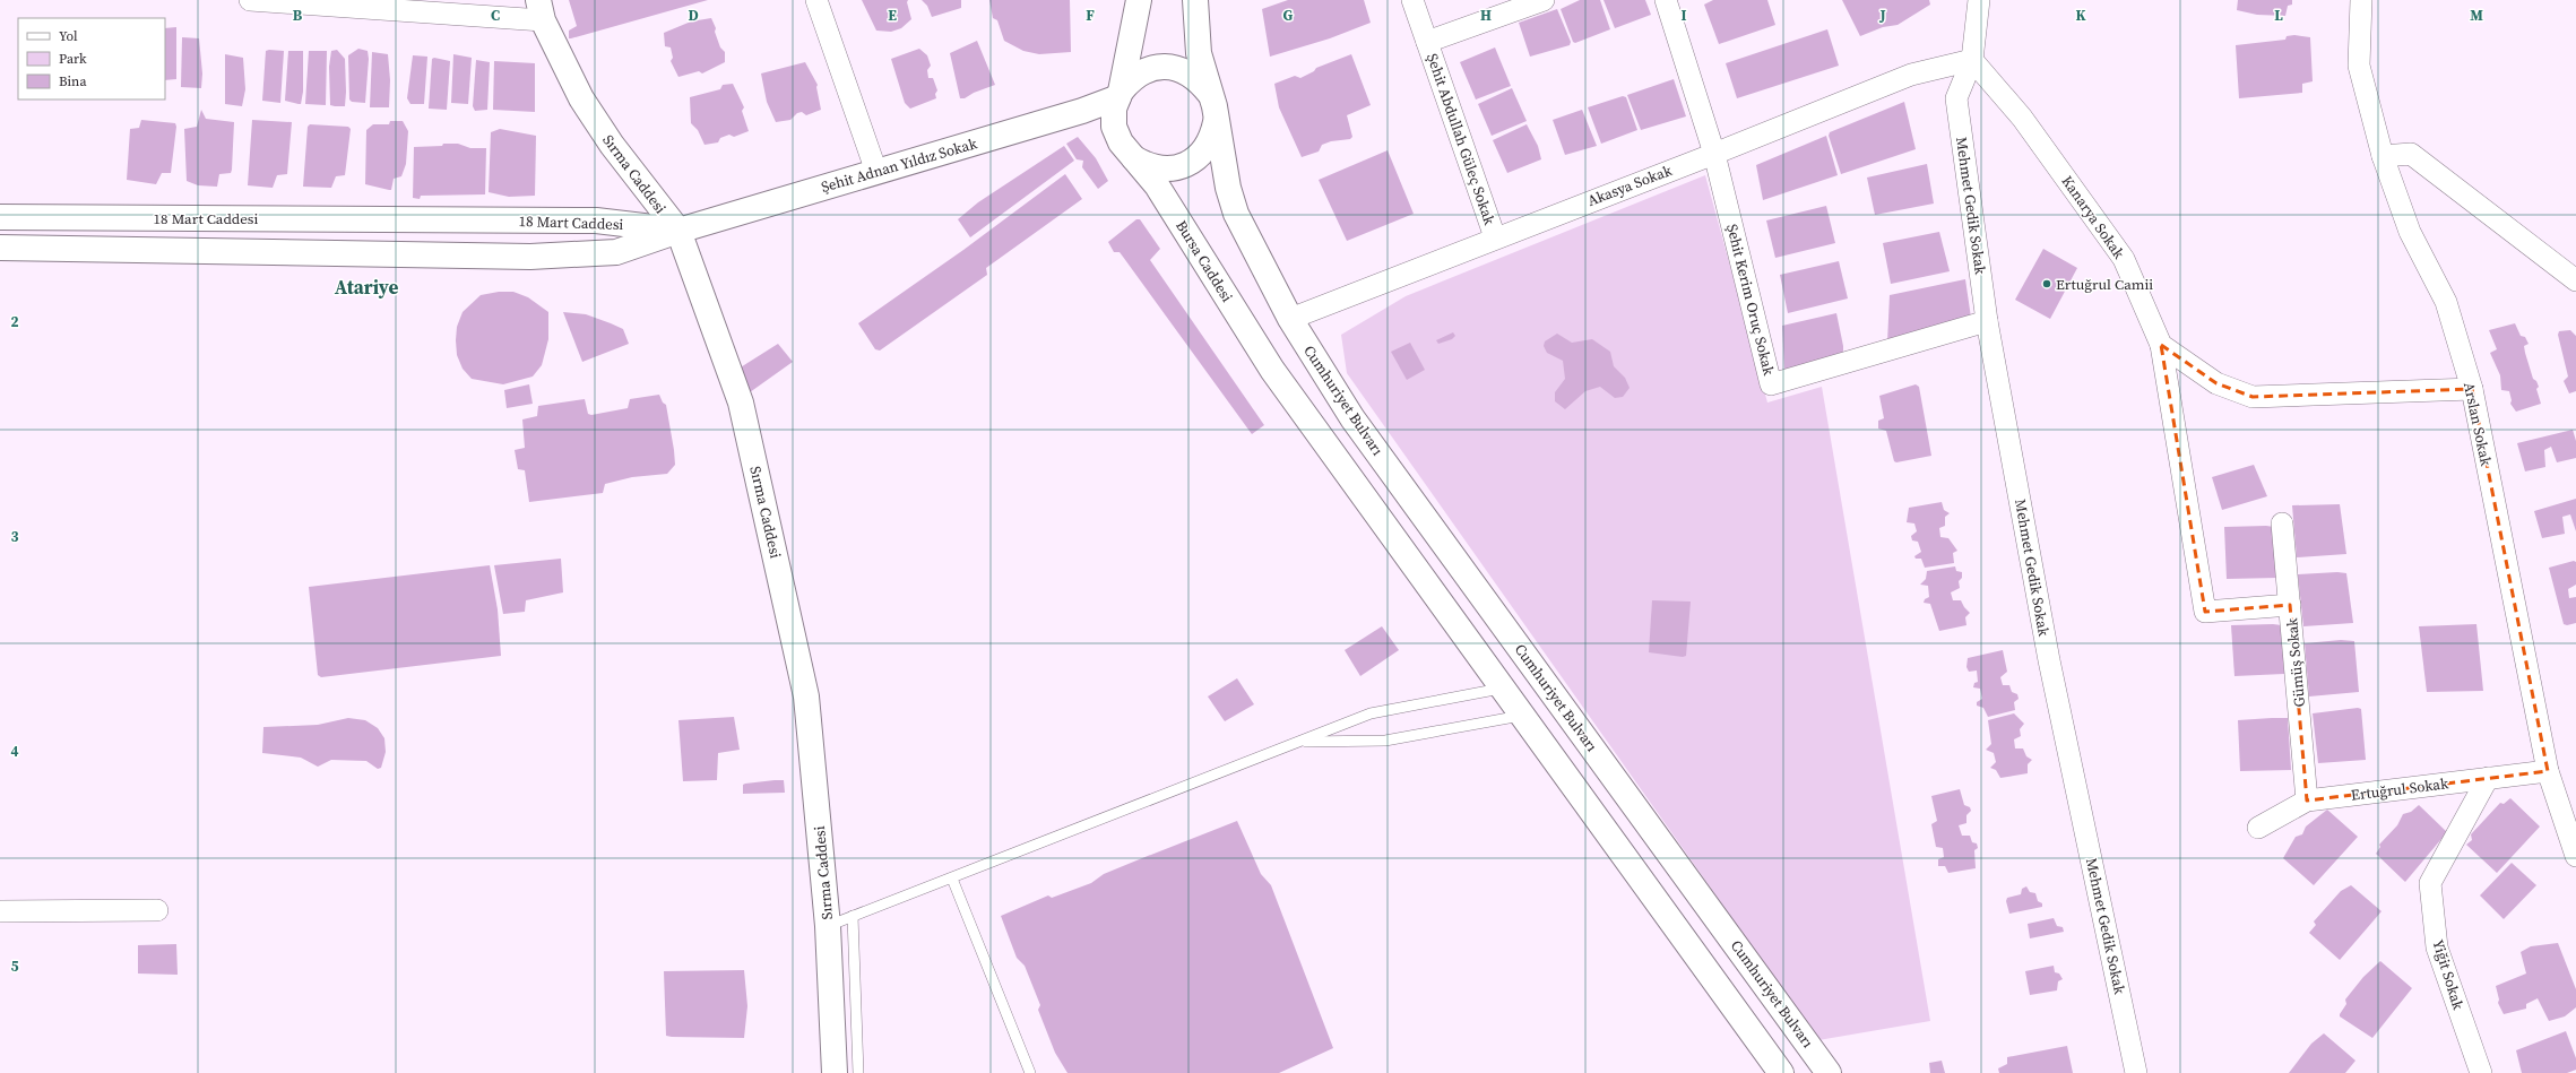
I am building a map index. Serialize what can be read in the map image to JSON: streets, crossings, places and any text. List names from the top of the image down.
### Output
{
  "streets": {
    "street": [
      "Şehit Abdullah Güleç Sokak",
      "Şehit Adnan Yıldız Sokak",
      "Sırma Caddesi",
      "Akasya Sokak",
      "Mehmet Gedik Sokak",
      "Kanarya Sokak",
      "18 Mart Caddesi",
      "Bursa Caddesi",
      "Şehit Kerim Oruç Sokak",
      "Cumhuriyet Bulvarı",
      "Arslan Sokak",
      "Gümüş Sokak",
      "Ertuğrul Sokak",
      "Yiğit Sokak"
    ]
  },
  "crossings": [
    ["Şehit Abdullah Güleç Sokak", "Akasya Sokak"],
    ["Şehit Adnan Yıldız Sokak", "Sırma Caddesi"],
    ["Şehit Adnan Yıldız Sokak", "18 Mart Caddesi"],
    ["Şehit Adnan Yıldız Sokak", "Bursa Caddesi"],
    ["Sırma Caddesi", "18 Mart Caddesi"],
    ["Akasya Sokak", "Mehmet Gedik Sokak"],
    ["Akasya Sokak", "Kanarya Sokak"],
    ["Akasya Sokak", "Bursa Caddesi"],
    ["Akasya Sokak", "Şehit Kerim Oruç Sokak"],
    ["Akasya Sokak", "Cumhuriyet Bulvarı"],
    ["Mehmet Gedik Sokak", "Kanarya Sokak"],
    ["Mehmet Gedik Sokak", "Şehit Kerim Oruç Sokak"],
    ["Kanarya Sokak", "Gümüş Sokak"],
    ["Bursa Caddesi", "Cumhuriyet Bulvarı"],
    ["Arslan Sokak", "Ertuğrul Sokak"],
    ["Gümüş Sokak", "Ertuğrul Sokak"],
    ["Ertuğrul Sokak", "Yiğit Sokak"]
  ],
  "districts": ["Atariye"],
  "places": ["Ertuğrul Camii"],
  "legend": ["Yol", "Park", "Bina"],
  "grid": {
    "columns": [
      "B",
      "C",
      "D",
      "E",
      "F",
      "G",
      "H",
      "I",
      "J",
      "K",
      "L",
      "M"
    ],
    "rows": [
      "2",
      "3",
      "4",
      "5"
    ]
  }
}
